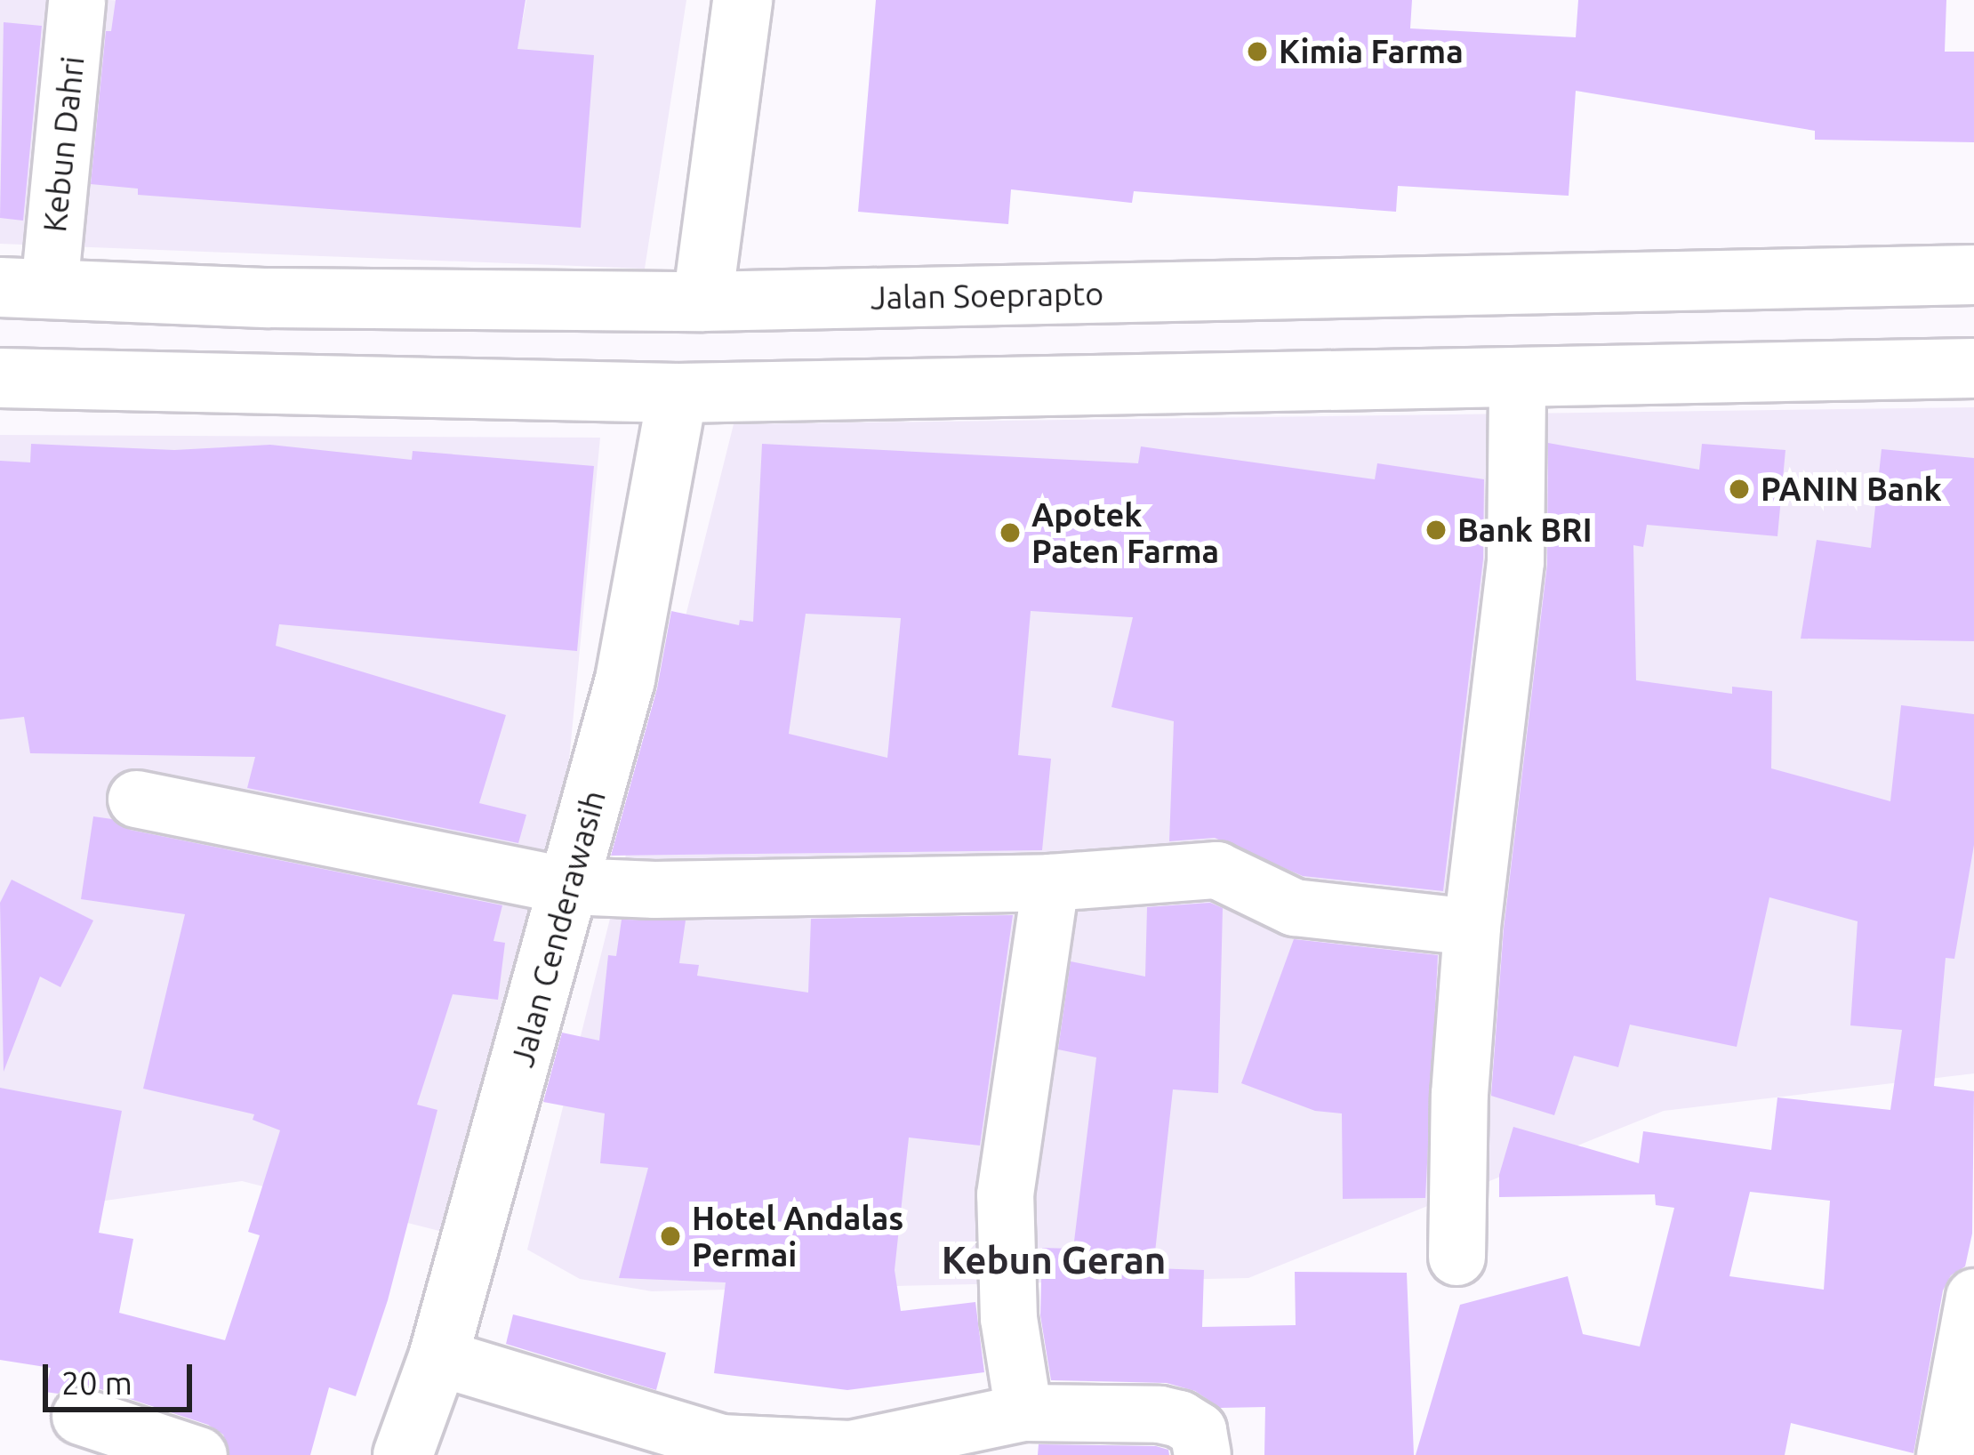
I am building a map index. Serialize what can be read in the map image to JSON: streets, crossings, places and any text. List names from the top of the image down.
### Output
{
  "streets": {
    "main road": ["Jalan Soeprapto", "Jalan Cenderawasih"],
    "street": ["Kebun Dahri"]
  },
  "crossings": [
    ["Kebun Dahri", "Jalan Soeprapto"]
  ],
  "districts": ["Kebun Geran"],
  "places": [
    "Kimia Farma",
    "PANIN Bank",
    "Bank BRI",
    "Apotek Paten Farma",
    "Hotel Andalas Permai"
  ],
  "scale_bar": "20 m"
}
